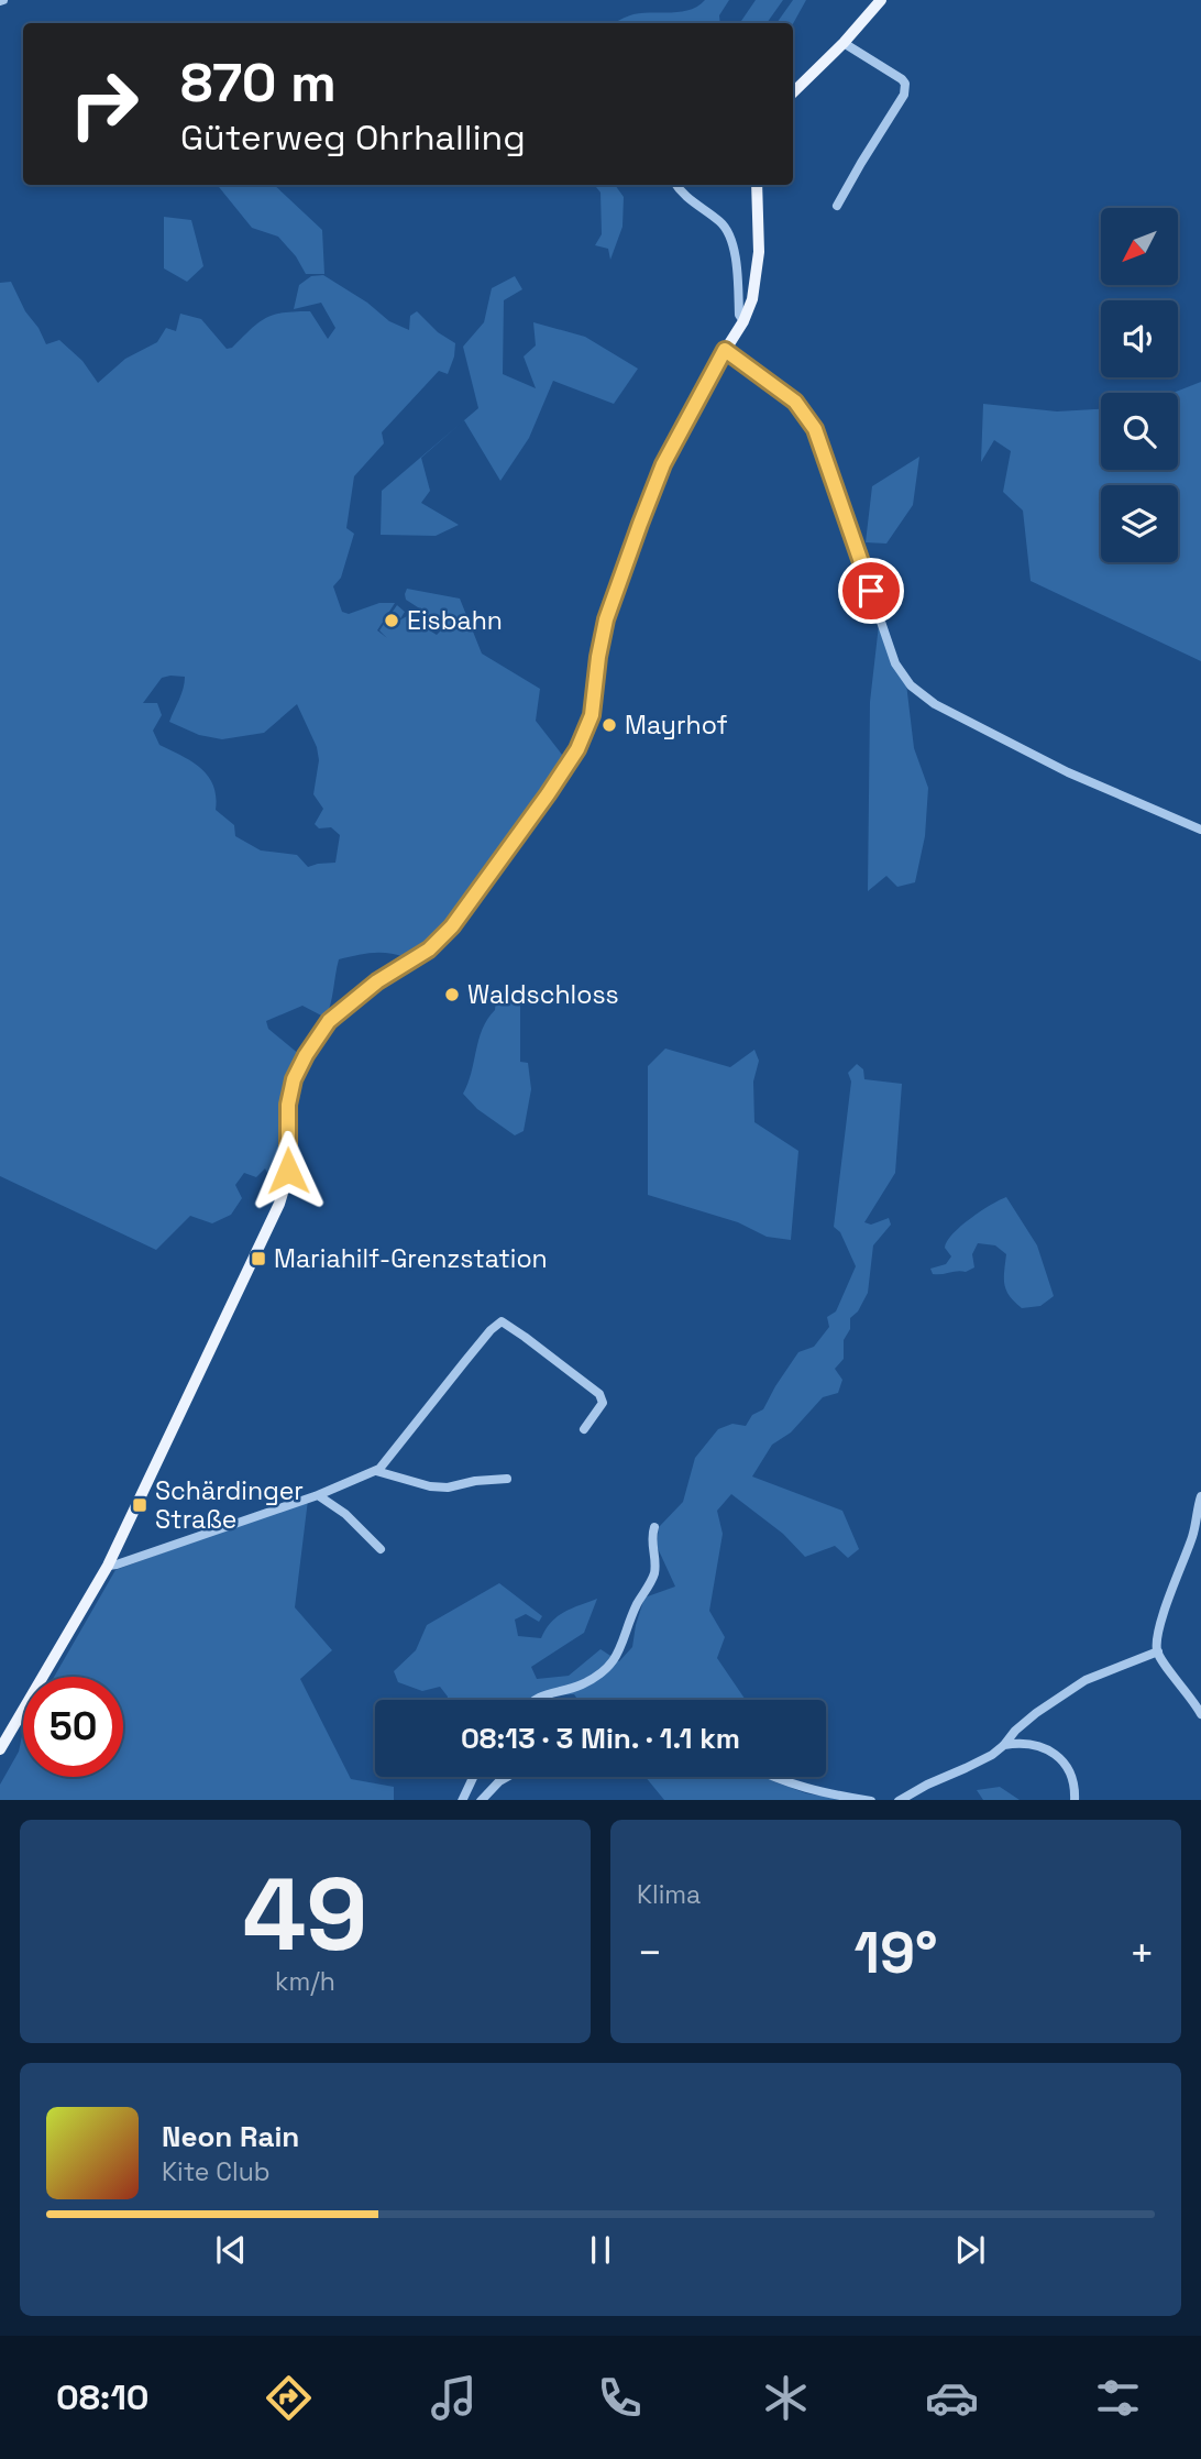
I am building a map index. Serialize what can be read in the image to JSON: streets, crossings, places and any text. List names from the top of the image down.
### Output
{
  "places": {
    "other": ["Eisbahn", "Mayrhof", "Waldschloss"],
    "transit": ["Mariahilf-Grenzstation", "Schärdinger Straße"]
  },
  "north": "bottom left",
  "page": {
    "turn": ["870 m", "Güterweg Ohrhalling"],
    "limit": "50",
    "trip": "08:13 · 3 Min. · 1.1 km",
    "tile": [
      ["49", "km/h"],
      "Klima"
    ],
    "heat": ["−", "19°", "+"],
    "song": ["Neon Rain", "Kite Club"],
    "tabs": "08:10"
  }
}
